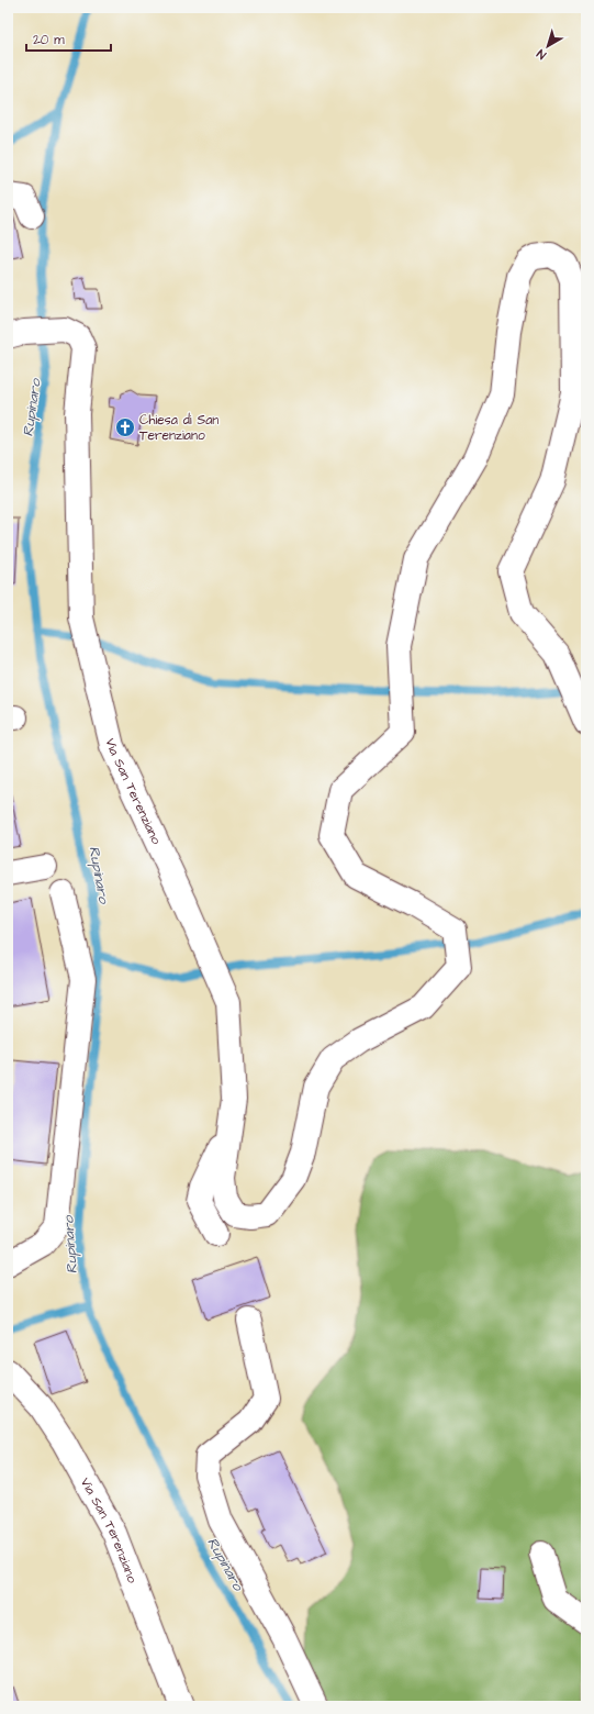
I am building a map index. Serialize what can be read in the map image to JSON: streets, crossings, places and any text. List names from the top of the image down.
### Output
{
  "streets": {
    "street": ["Via San Terenziano"]
  },
  "water": ["Rupinaro"],
  "places": {
    "church": ["Chiesa di San Terenziano"]
  },
  "scale_bar": "20 m",
  "north": "bottom left"
}
